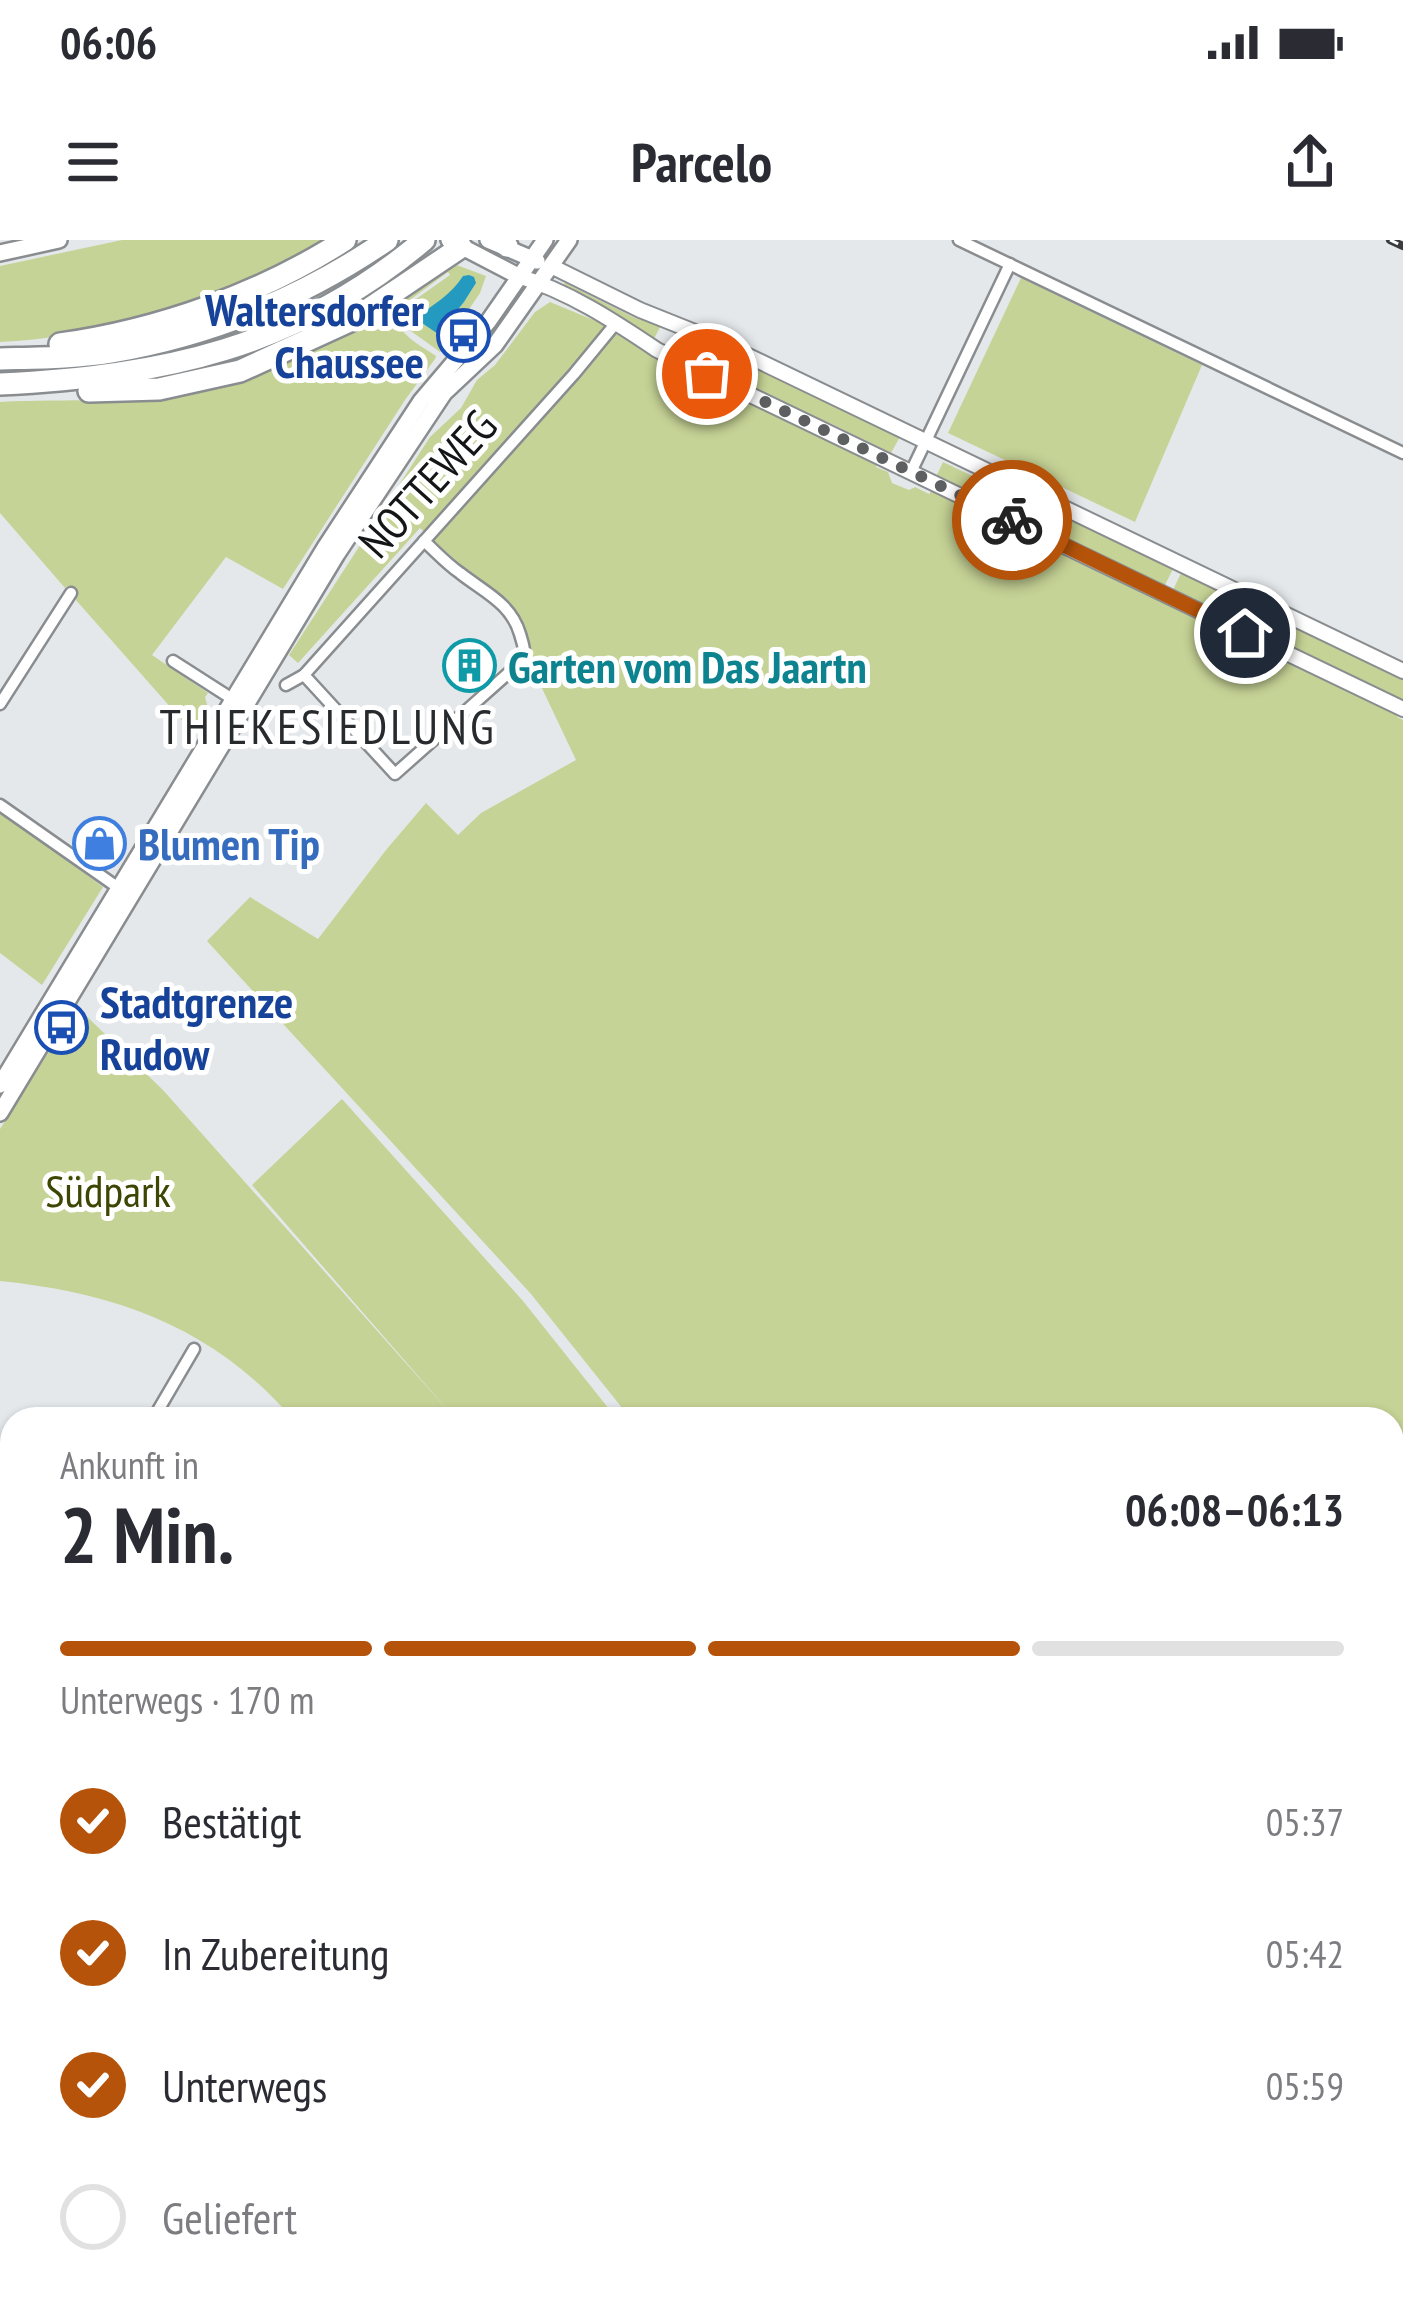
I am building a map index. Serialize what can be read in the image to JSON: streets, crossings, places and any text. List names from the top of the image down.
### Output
{
  "streets": {
    "street": ["NOTTEWEG"]
  },
  "districts": ["THIEKESIEDLUNG"],
  "parks": ["Südpark"],
  "places": {
    "bus stop": ["Waltersdorfer Chaussee", "Stadtgrenze Rudow"],
    "building": ["Garten vom Das Jaartn"],
    "shop": ["Blumen Tip"]
  },
  "page": {
    "status": "06:06",
    "header": "Parcelo",
    "heading": ["2 Min.", "Ankunft in", "06:08–06:13"],
    "bar": "Unterwegs · 170 m",
    "list": [
      ["Bestätigt", "05:37"],
      ["In Zubereitung", "05:42"],
      ["Unterwegs", "05:59"],
      "Geliefert"
    ]
  }
}
